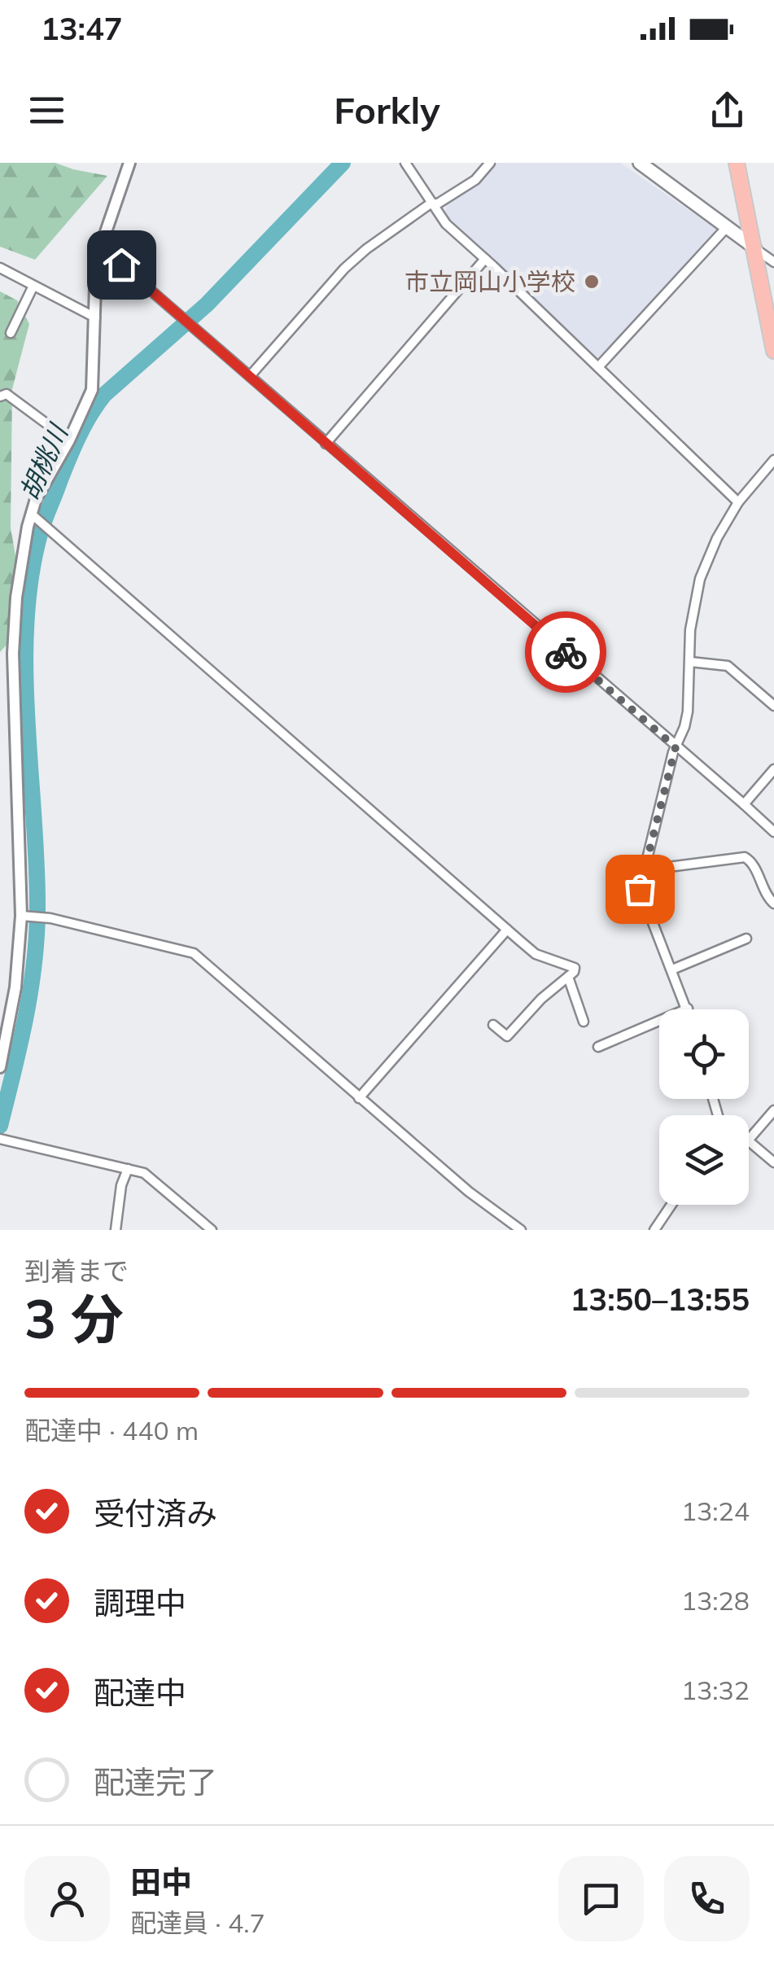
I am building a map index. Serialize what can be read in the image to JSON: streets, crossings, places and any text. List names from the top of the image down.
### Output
{
  "water": ["胡桃川"],
  "places": ["市立岡山小学校"],
  "page": {
    "status": "13:47",
    "header": "Forkly",
    "heading": ["3 分", "到着まで", "13:50–13:55"],
    "panel": ["田中", "配達員 · 4.7"],
    "bar": "配達中 · 440 m",
    "list": [
      ["受付済み", "13:24"],
      ["調理中", "13:28"],
      ["配達中", "13:32"],
      "配達完了"
    ]
  }
}
